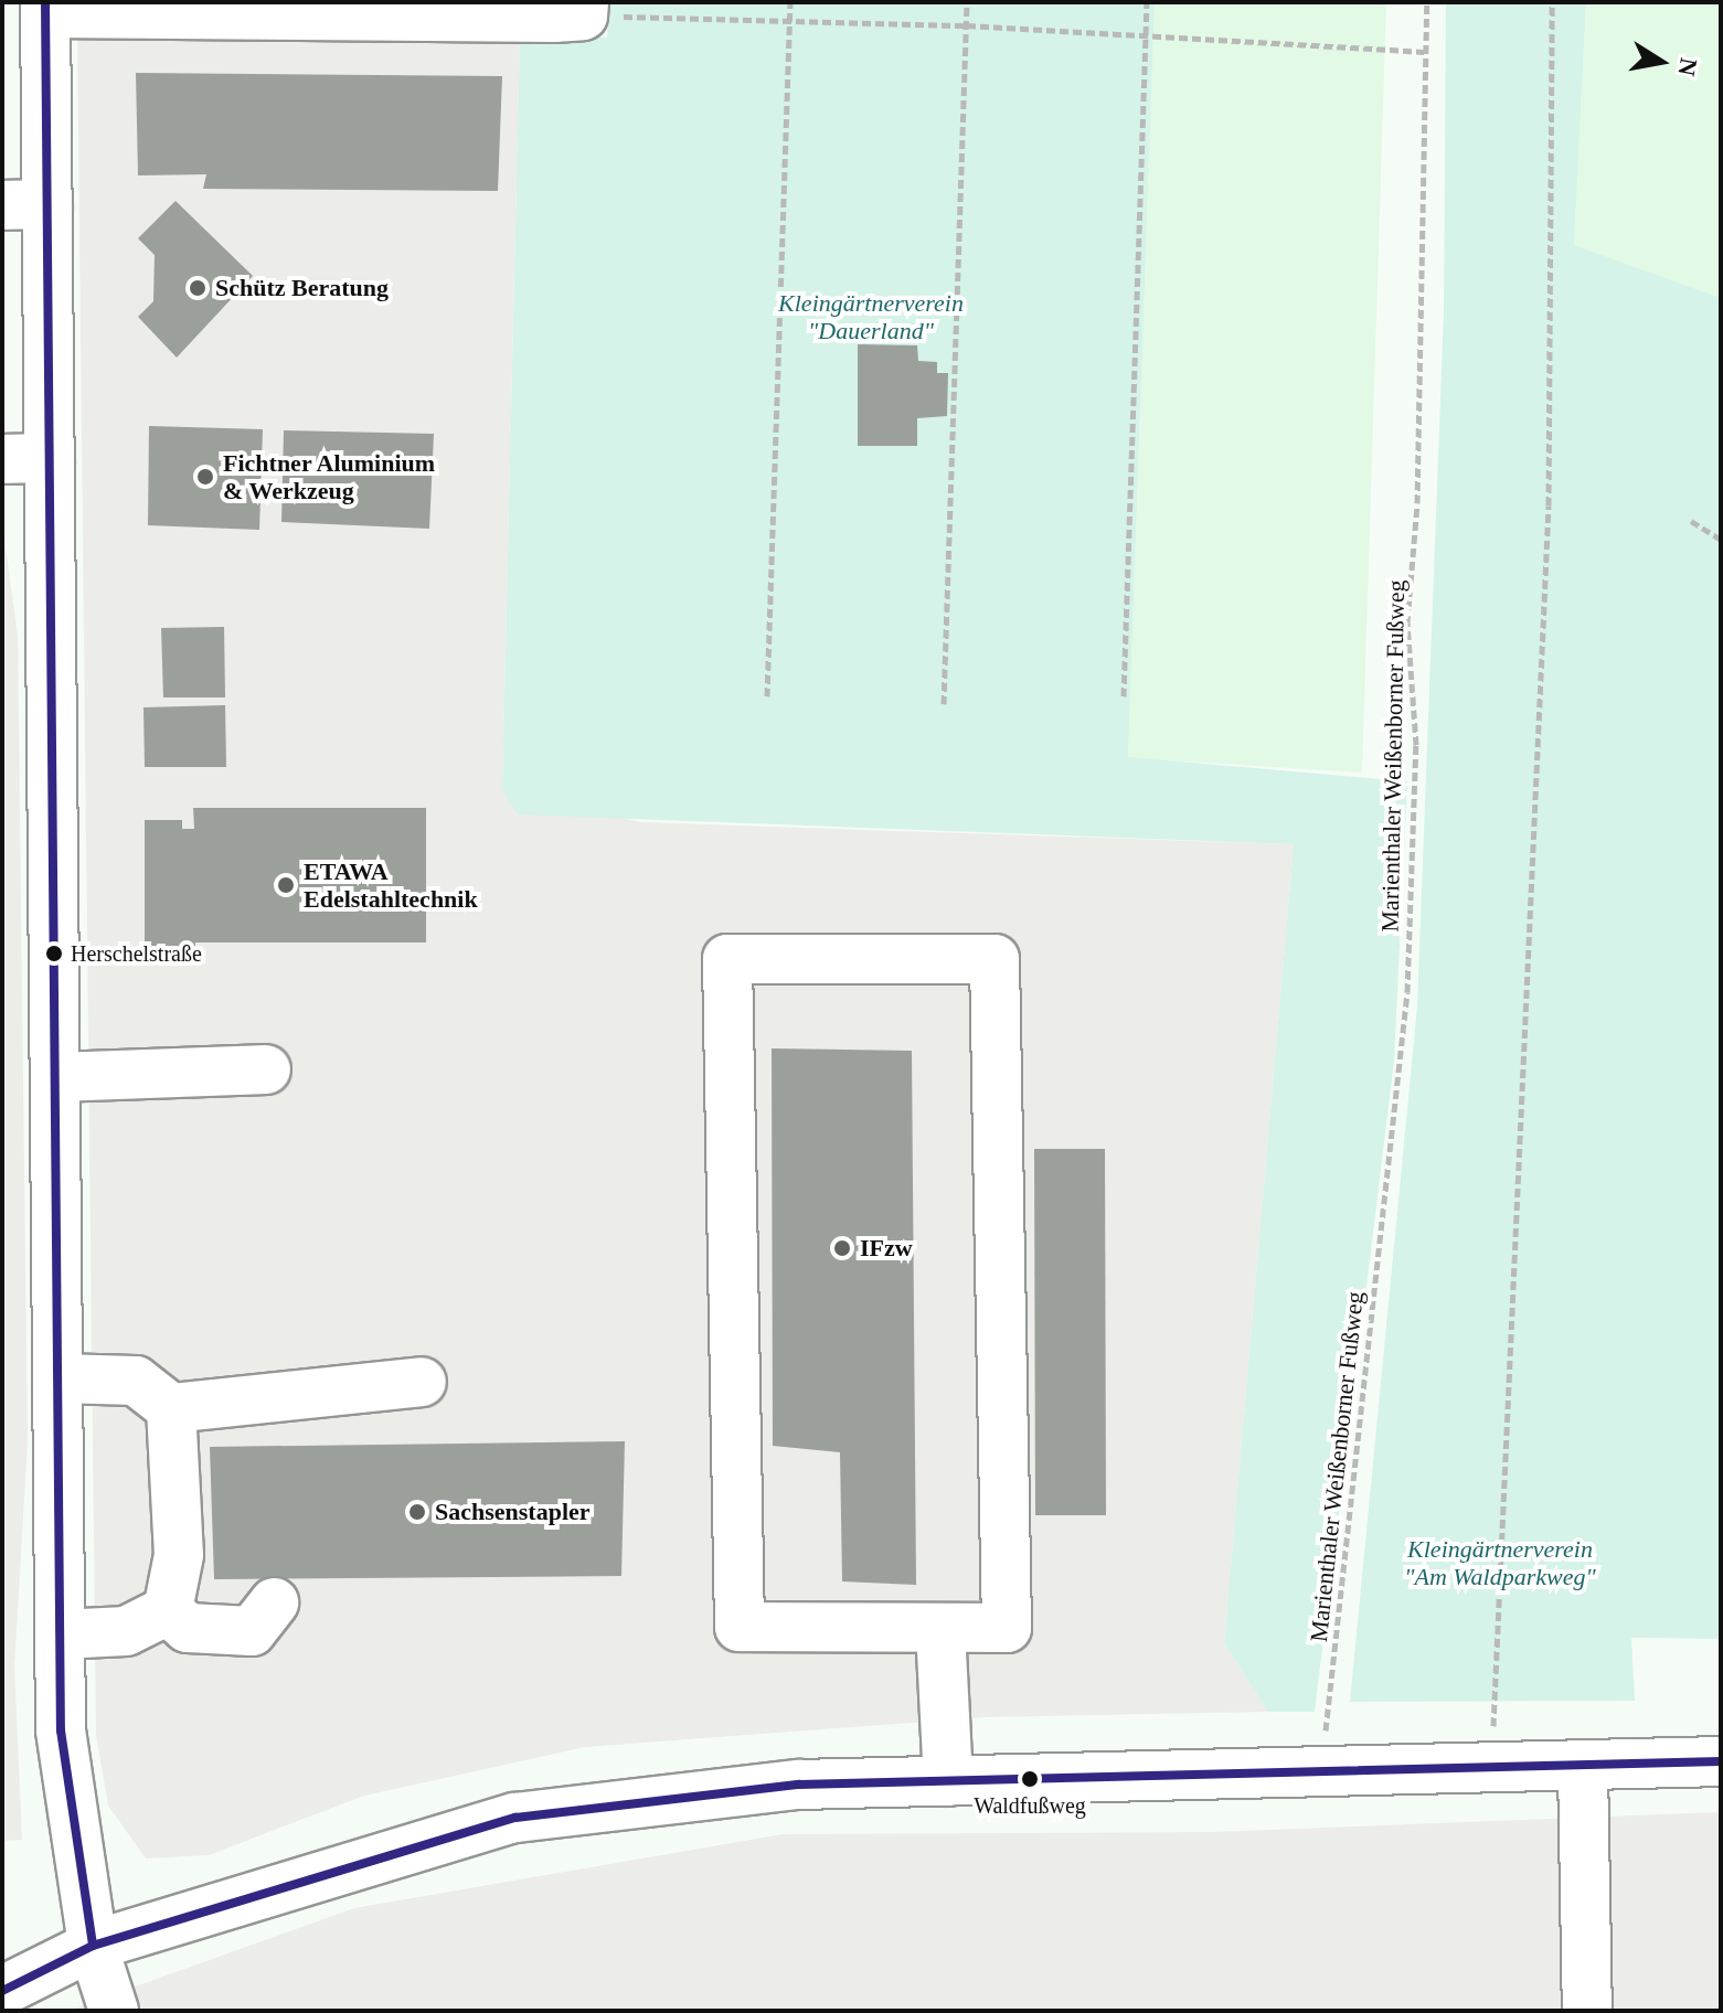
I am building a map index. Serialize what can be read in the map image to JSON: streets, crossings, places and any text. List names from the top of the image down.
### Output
{
  "streets": {
    "path": ["Marienthaler Weißenborner Fußweg"]
  },
  "parks": ["Kleingärtnerverein \"Dauerland\"", "Kleingärtnerverein \"Am Waldparkweg\""],
  "places": [
    "Schütz Beratung",
    "Fichtner Aluminium & Werkzeug",
    "ETAWA Edelstahltechnik",
    "Herschelstraße",
    "IFzw",
    "Sachsenstapler",
    "Waldfußweg"
  ],
  "north": "right"
}
